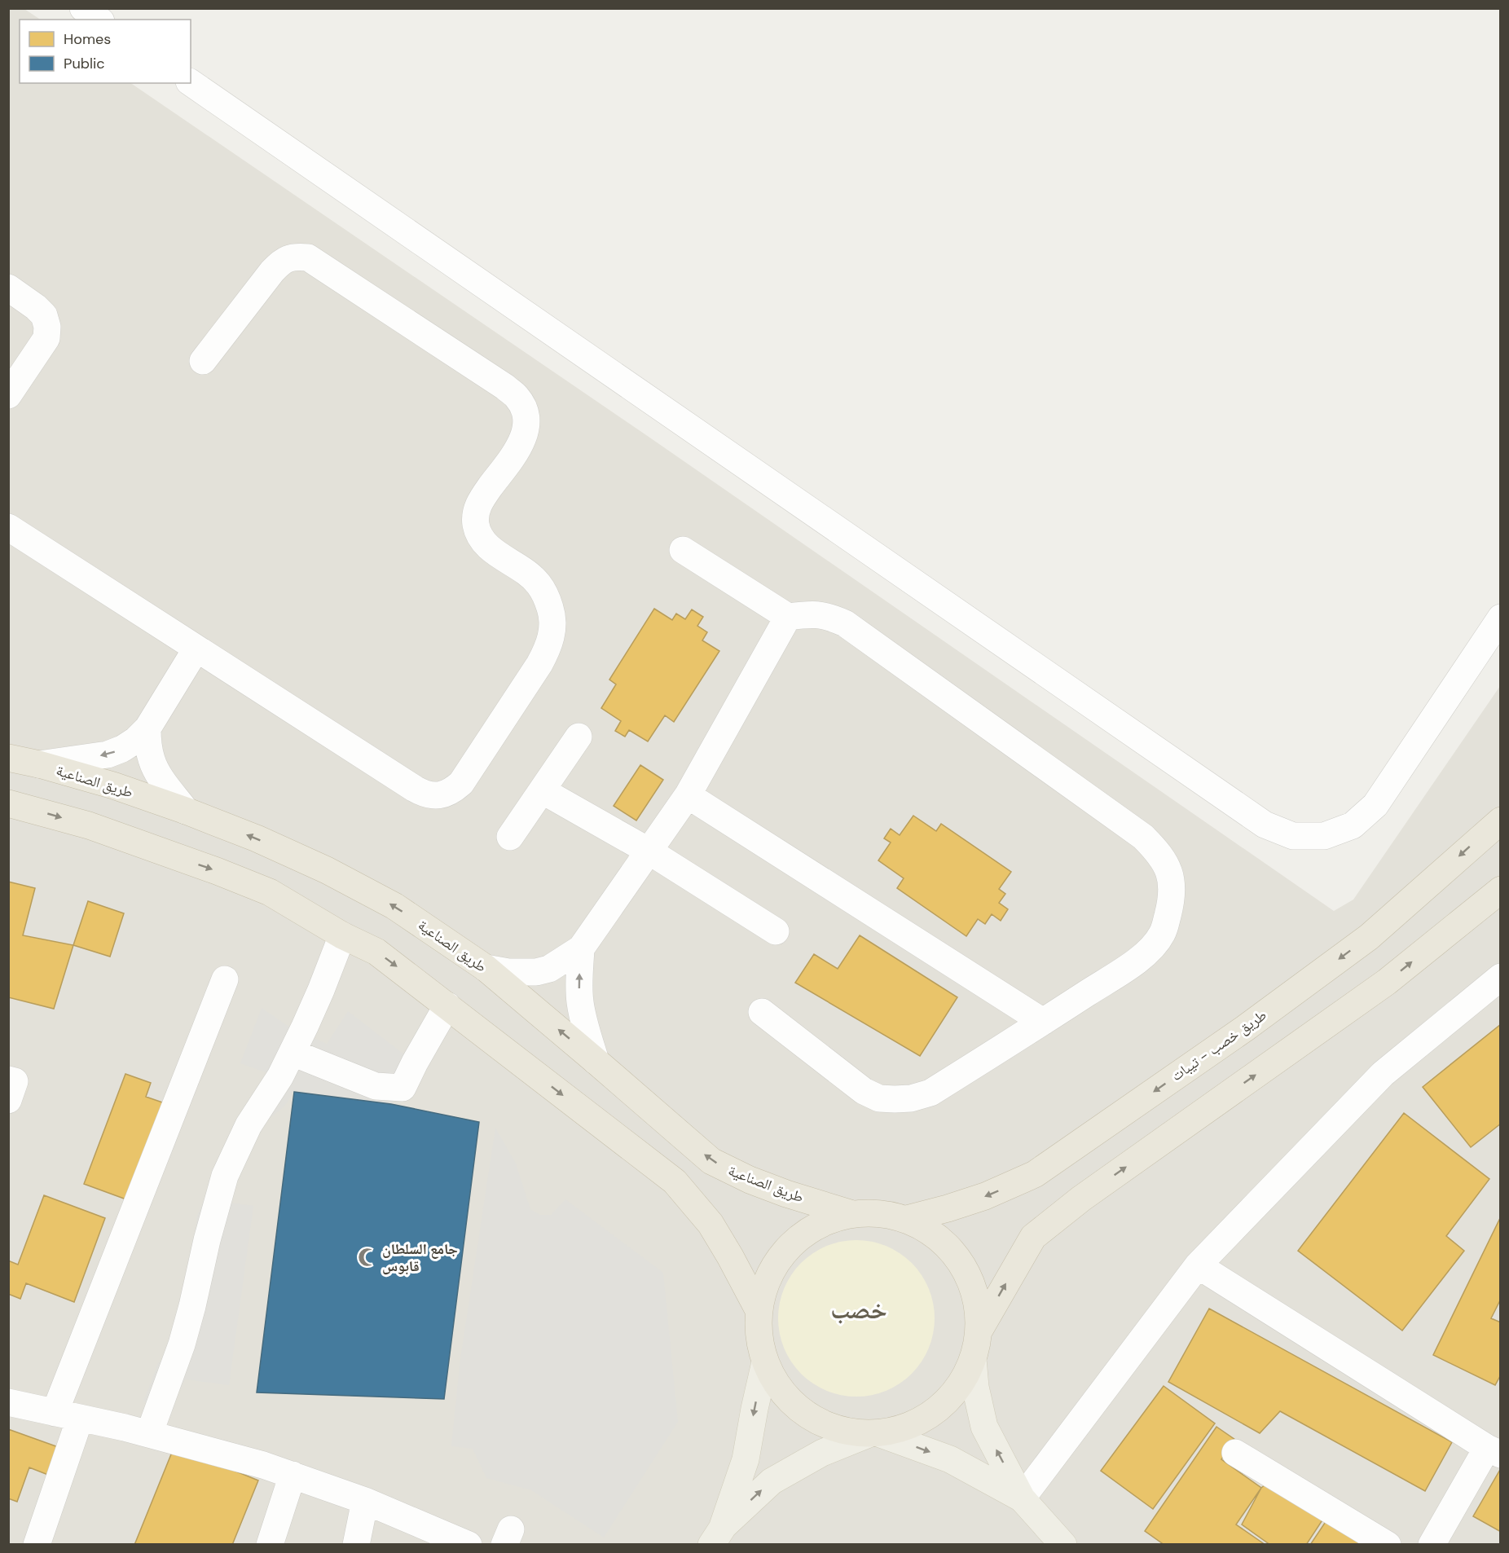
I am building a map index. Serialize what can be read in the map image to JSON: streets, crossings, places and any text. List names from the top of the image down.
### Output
{
  "streets": {
    "highway": ["طريق الصناعية", "طريق خصب - تيبات"]
  },
  "districts": ["خصب"],
  "places": {
    "mosque": ["جامع السلطان قابوس"]
  },
  "legend": ["Homes", "Public"]
}
